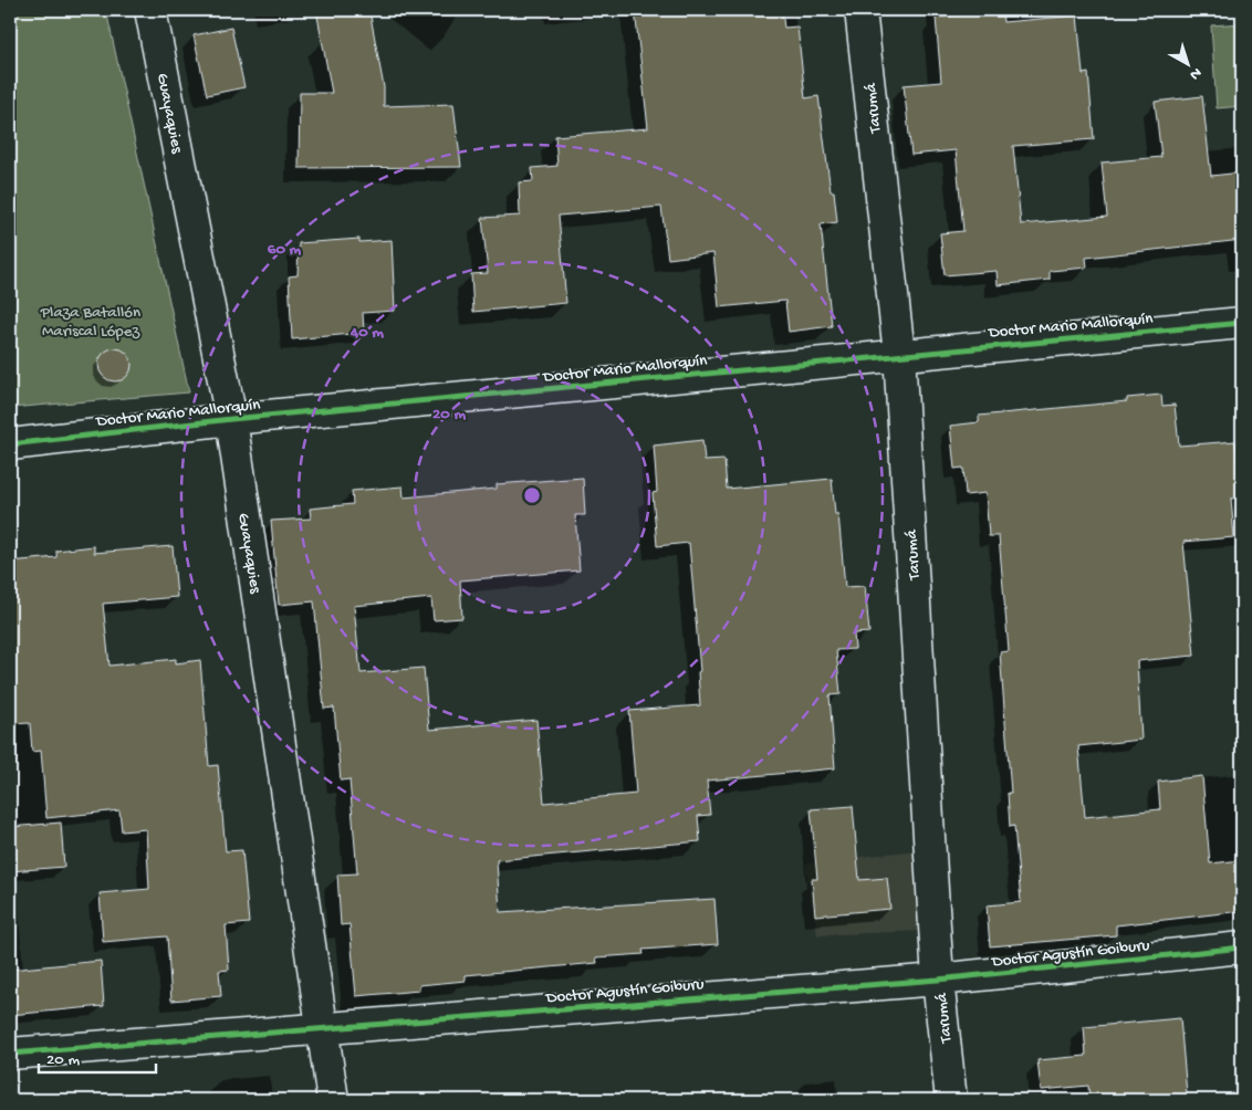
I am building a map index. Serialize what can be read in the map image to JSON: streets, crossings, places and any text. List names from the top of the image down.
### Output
{
  "streets": {
    "street": [
      "Tarumá",
      "Guayaquies",
      "Doctor Mario Mallorquín",
      "Doctor Agustín Goiburu"
    ]
  },
  "crossings": [
    ["Tarumá", "Doctor Mario Mallorquín"],
    ["Tarumá", "Doctor Agustín Goiburu"],
    ["Guayaquies", "Doctor Mario Mallorquín"],
    ["Guayaquies", "Doctor Agustín Goiburu"]
  ],
  "parks": ["Plaza Batallón Mariscal López"],
  "scale_bar": "20 m",
  "north": "bottom right",
  "rings": ["60 m", "40 m", "20 m"]
}
